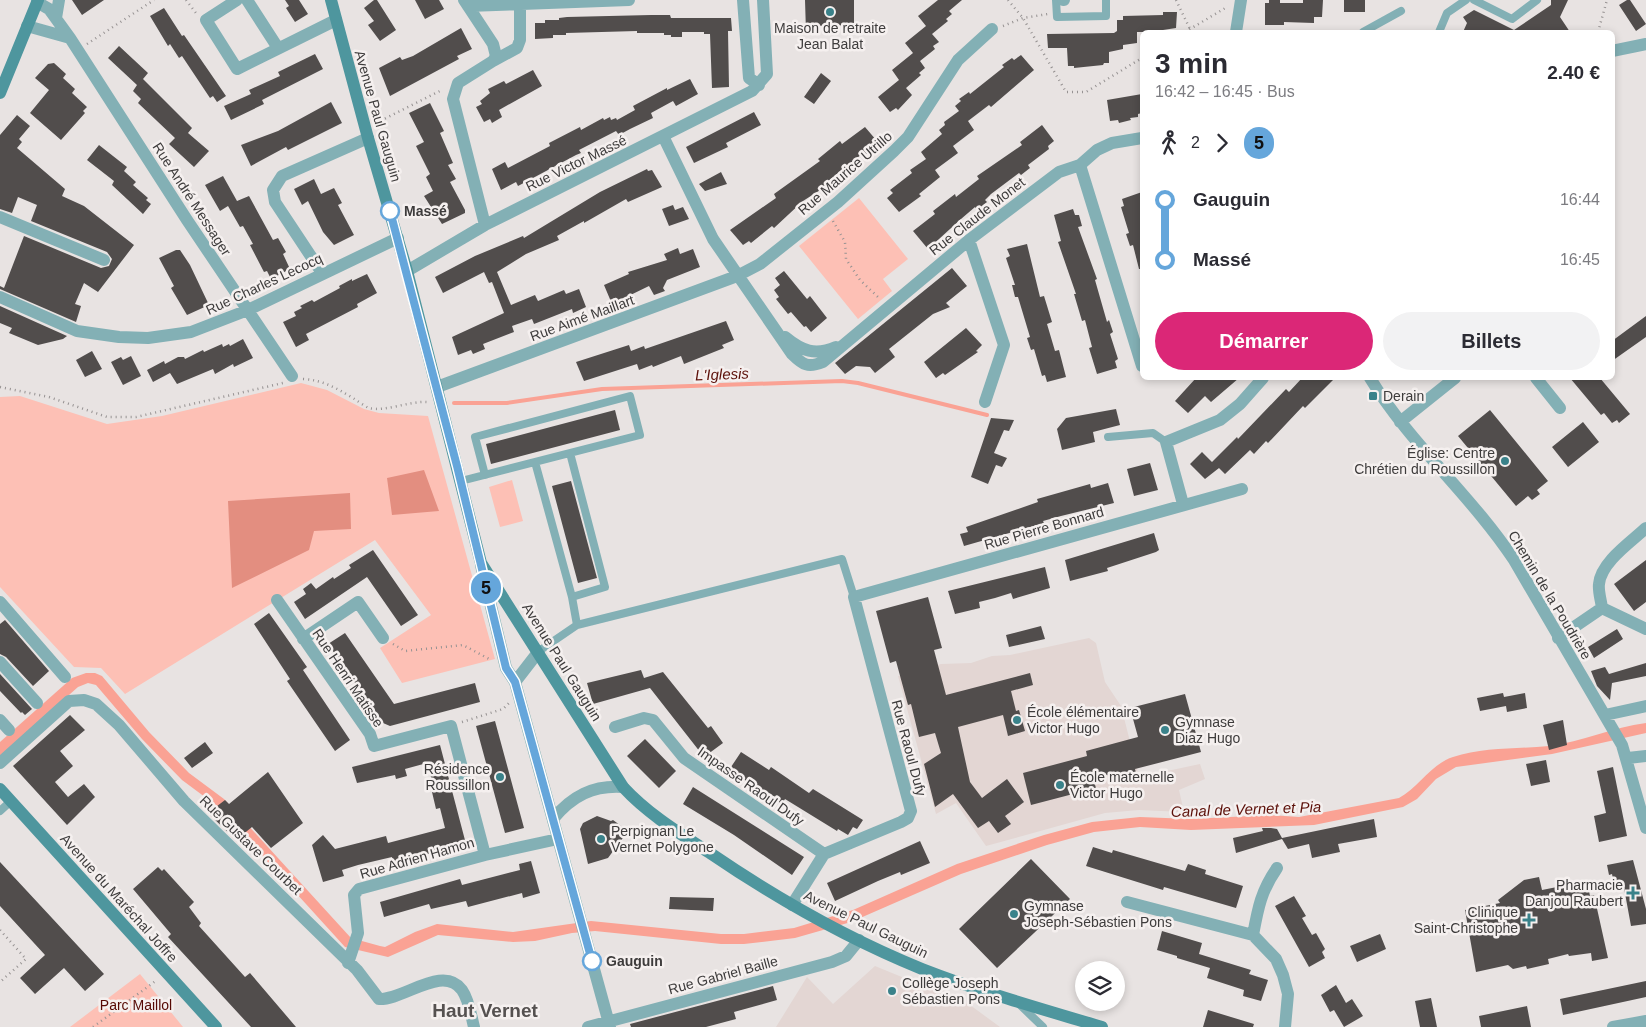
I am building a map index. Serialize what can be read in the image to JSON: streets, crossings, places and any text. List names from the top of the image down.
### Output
{
  "streets": {
    "street": [
      "Avenue Paul Gauguin",
      "Rue Victor Massé",
      "Rue Maurice Utrillo",
      "Rue André Messager",
      "Rue Claude Monet",
      "Rue Charles Lecocq",
      "Rue Aimé Maillart",
      "Rue Pierre Bonnard",
      "Chemin de la Poudrière",
      "Rue Henri Matisse",
      "Rue Raoul Dufy",
      "Impasse Raoul Dufy",
      "Rue Gustave Courbet",
      "Rue Adrien Hamon",
      "Avenue du Maréchal Joffre",
      "Rue Gabriel Baille"
    ]
  },
  "crossings": [
    ["Avenue Paul Gauguin", "Rue Victor Massé"],
    ["Avenue Paul Gauguin", "Rue Charles Lecocq"],
    ["Avenue Paul Gauguin", "Rue Aimé Maillart"],
    ["Avenue Paul Gauguin", "Rue Gabriel Baille"],
    ["Rue Maurice Utrillo", "Rue Claude Monet"],
    ["Rue Maurice Utrillo", "Rue Aimé Maillart"],
    ["Rue André Messager", "Rue Charles Lecocq"],
    ["Rue Claude Monet", "Rue Aimé Maillart"],
    ["Rue Pierre Bonnard", "Rue Raoul Dufy"],
    ["Rue Raoul Dufy", "Impasse Raoul Dufy"],
    ["Rue Gustave Courbet", "Rue Adrien Hamon"]
  ],
  "districts": ["Haut Vernet"],
  "water": ["L'Iglesis", "Canal de Vernet et Pia"],
  "parks": ["Parc Maillol"],
  "places": {
    "other": [
      "Maison de retraite Jean Balat",
      "Massé",
      "Église: Centre Chrétien du Roussillon",
      "École élémentaire Victor Hugo",
      "Gymnase Diaz Hugo",
      "Résidence Roussillon",
      "École maternelle Victor Hugo",
      "Perpignan Le Vernet Polygone",
      "Gymnase Joseph-Sébastien Pons",
      "Gauguin",
      "Collège Joseph Sébastien Pons"
    ],
    "transit": ["Derain"],
    "health": ["Pharmacie Danjou Raubert", "Clinique Saint-Christophe"]
  },
  "lines": ["bus line 5"],
  "page": {
    "on_map": "5",
    "heading": ["3 min", "16:42 – 16:45 · Bus", "2.40 €"],
    "legs": ["2", "5"],
    "list": [
      {
        "name": "Gauguin",
        "value": "16:44"
      },
      {
        "name": "Massé",
        "value": "16:45"
      }
    ],
    "buttons": ["Démarrer", "Billets"]
  }
}
